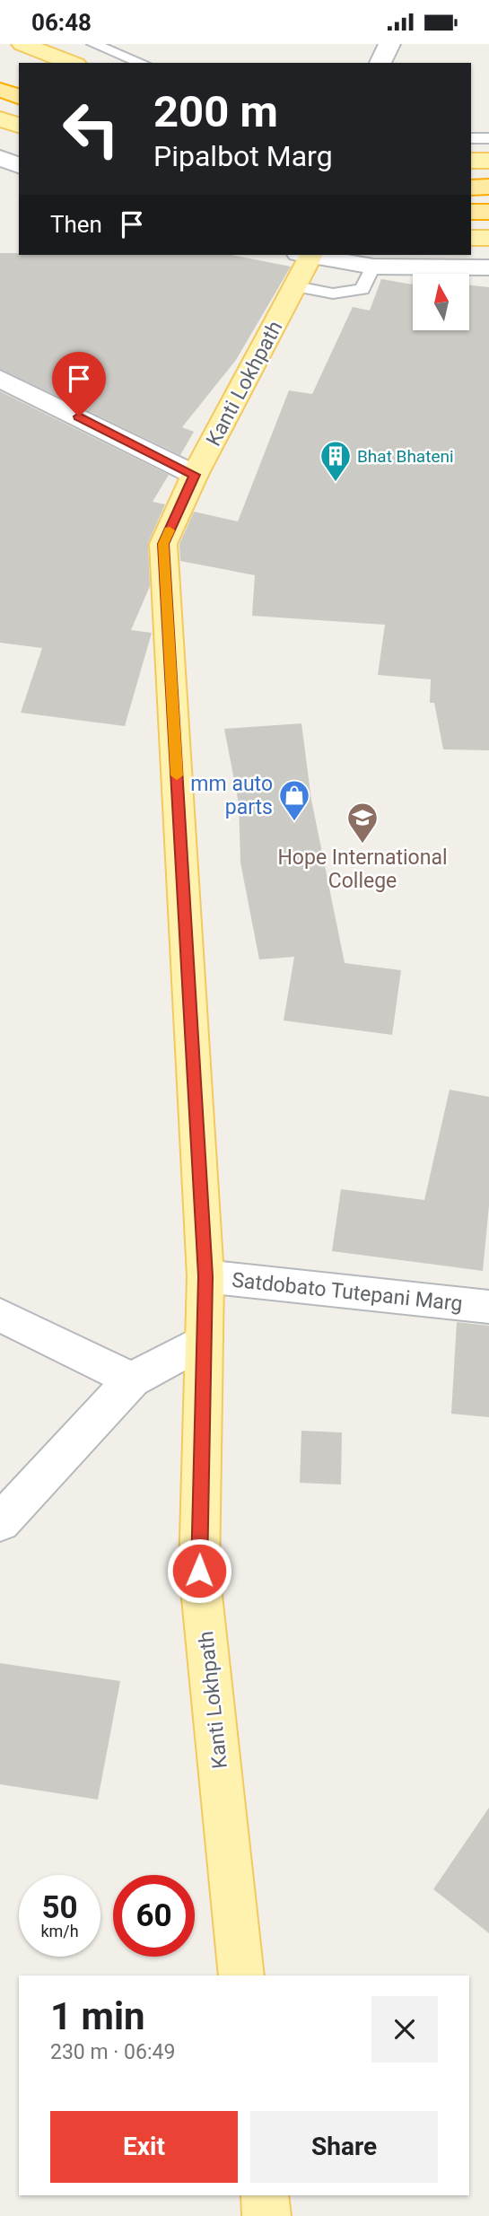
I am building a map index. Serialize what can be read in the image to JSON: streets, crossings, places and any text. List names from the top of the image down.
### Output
{
  "streets": {
    "main road": ["Kanti Lokhpath"],
    "street": ["Satdobato Tutepani Marg"]
  },
  "crossings": [
    ["Kanti Lokhpath", "Satdobato Tutepani Marg"]
  ],
  "places": {
    "building": ["Bhat Bhateni"],
    "shop": ["mm auto parts"],
    "school or university": ["Hope International College"]
  },
  "north": "top",
  "page": {
    "status": "06:48",
    "turn": ["200 m", "Pipalbot Marg"],
    "then": "Then",
    "speed": "50 km/h",
    "limit": "60",
    "heading": ["1 min", "230 m · 06:49"],
    "buttons": ["Exit", "Share"]
  }
}
